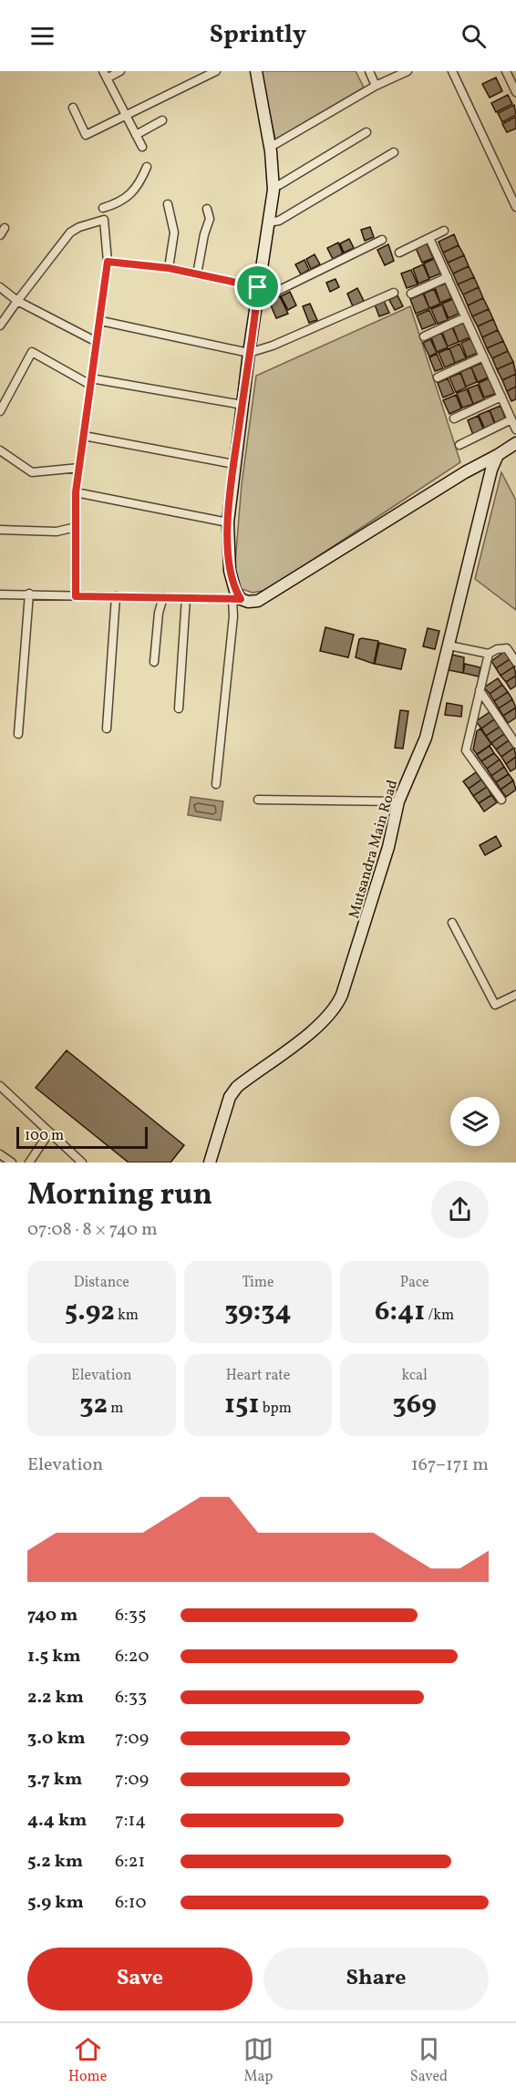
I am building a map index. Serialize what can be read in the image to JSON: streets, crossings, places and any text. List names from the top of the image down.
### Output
{
  "streets": {
    "street": ["Mutsandra Main Road"]
  },
  "scale_bar": "100 m",
  "page": {
    "header": "Sprintly",
    "scale": "100 m",
    "heading": ["Morning run", "07:08 · 8 × 740 m"],
    "stats": [
      ["Distance", "5.92 km"],
      ["Time", "39:34"],
      ["Pace", "6:41 /km"],
      ["Elevation", "32 m"],
      ["Heart rate", "151 bpm"],
      ["kcal", "369"]
    ],
    "chart": ["Elevation", "167–171 m"],
    "list": [
      {
        "name": "740 m",
        "note": "6:35"
      },
      {
        "name": "1.5 km",
        "note": "6:20"
      },
      {
        "name": "2.2 km",
        "note": "6:33"
      },
      {
        "name": "3.0 km",
        "note": "7:09"
      },
      {
        "name": "3.7 km",
        "note": "7:09"
      },
      {
        "name": "4.4 km",
        "note": "7:14"
      },
      {
        "name": "5.2 km",
        "note": "6:21"
      },
      {
        "name": "5.9 km",
        "note": "6:10"
      }
    ],
    "buttons": ["Save", "Share"],
    "tabs": ["Home", "Map", "Saved"]
  }
}
